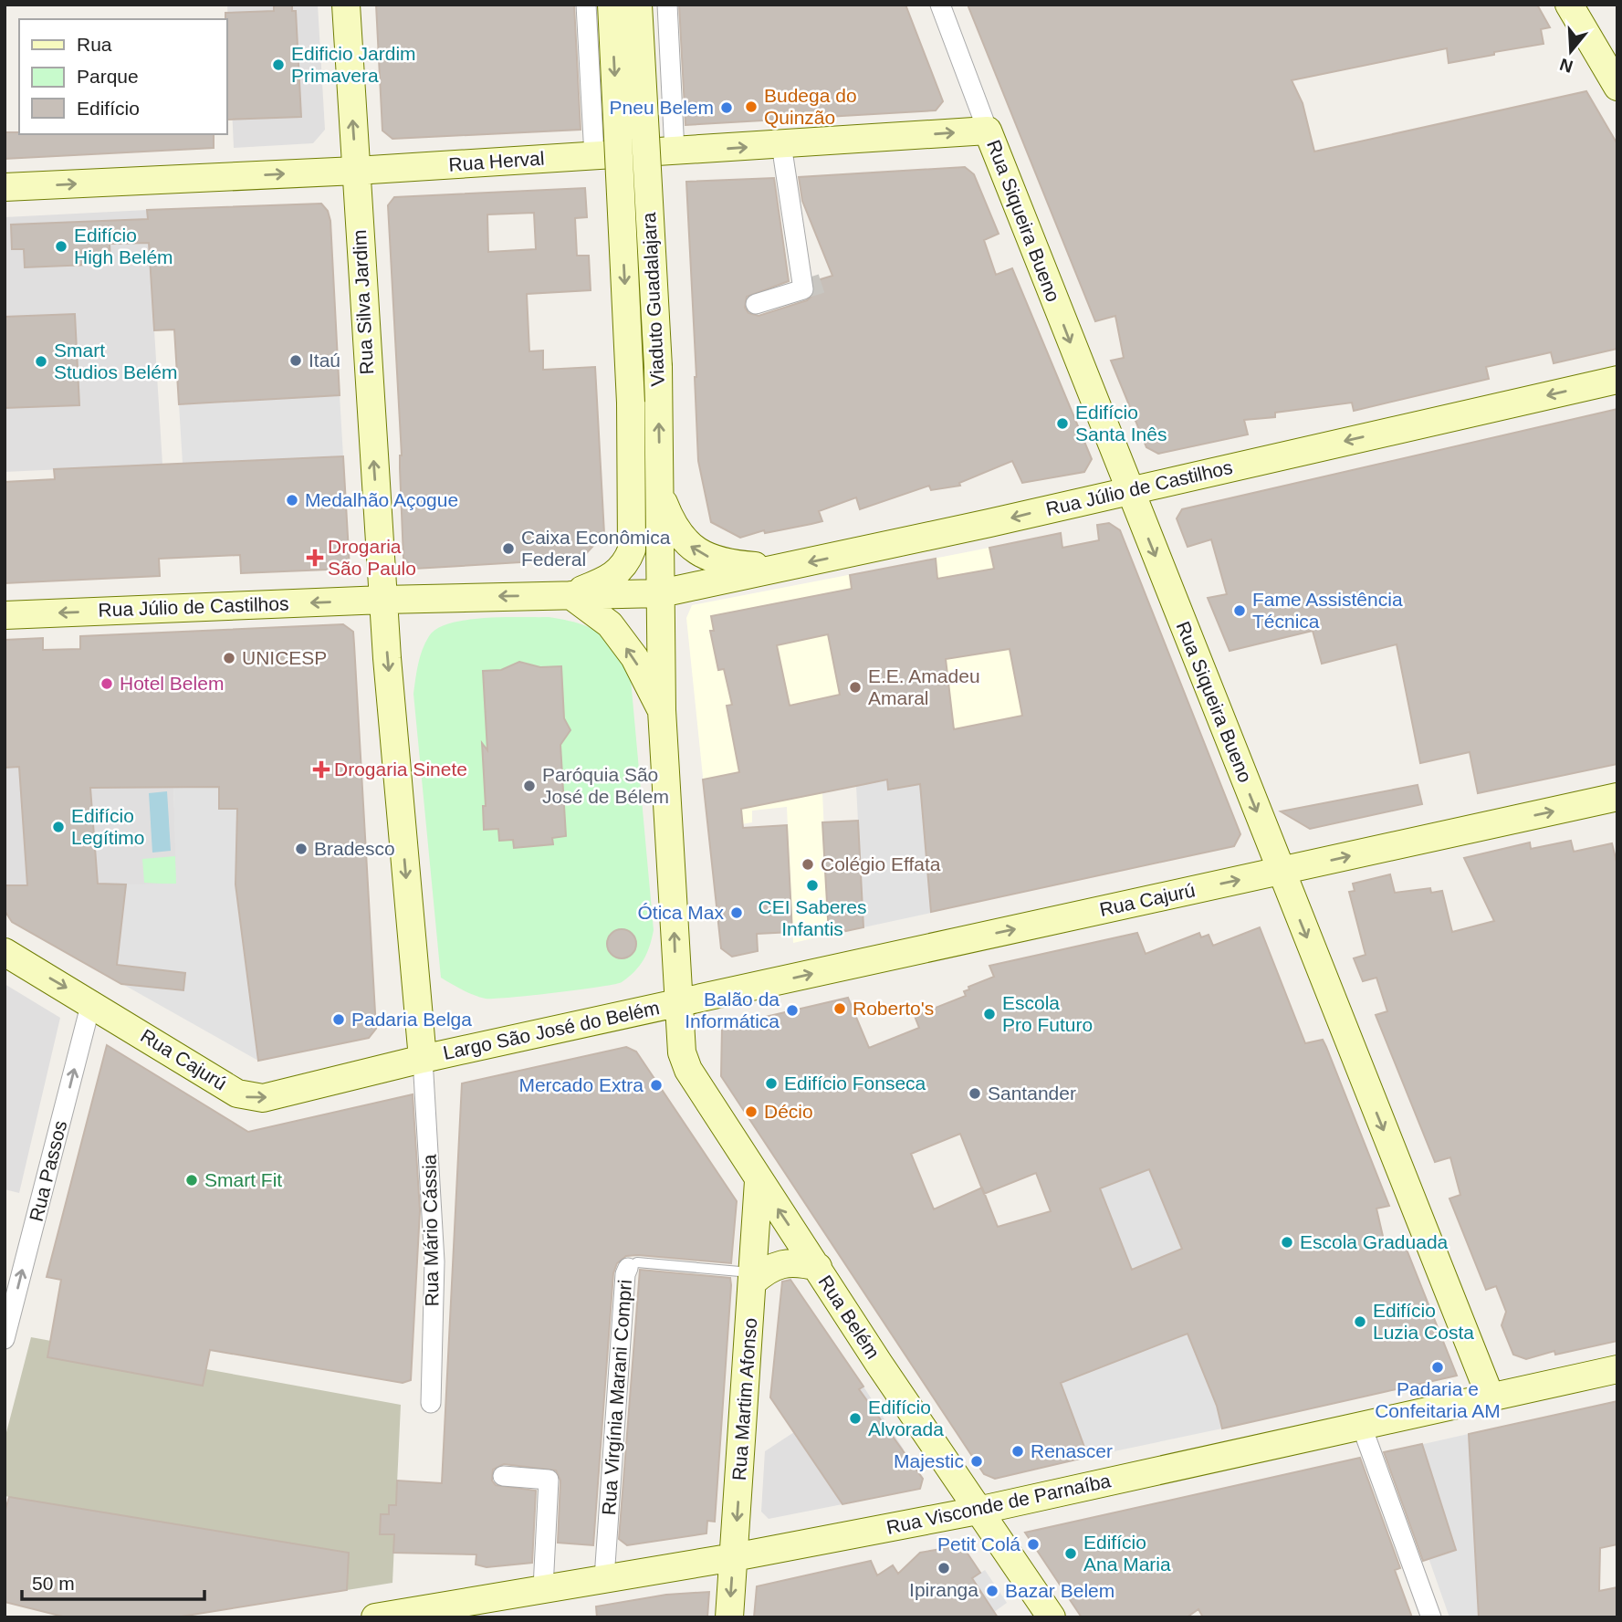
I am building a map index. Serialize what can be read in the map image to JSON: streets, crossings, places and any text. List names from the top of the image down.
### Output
{
  "streets": {
    "street": [
      "Rua Herval",
      "Rua Siqueira Bueno",
      "Viaduto Guadalajara",
      "Rua Silva Jardim",
      "Rua Júlio de Castilhos",
      "Rua Cajurú",
      "Largo São José do Belém",
      "Rua Passos",
      "Rua Mário Cássia",
      "Rua Belém",
      "Rua Virgínia Marani Compri",
      "Rua Martim Afonso",
      "Rua Visconde de Parnaíba"
    ]
  },
  "crossings": [
    ["Rua Herval", "Rua Siqueira Bueno"],
    ["Rua Herval", "Rua Silva Jardim"],
    ["Rua Siqueira Bueno", "Rua Júlio de Castilhos"],
    ["Rua Siqueira Bueno", "Rua Cajurú"],
    ["Rua Siqueira Bueno", "Rua Visconde de Parnaíba"],
    ["Viaduto Guadalajara", "Rua Júlio de Castilhos"],
    ["Viaduto Guadalajara", "Largo São José do Belém"],
    ["Rua Silva Jardim", "Rua Júlio de Castilhos"],
    ["Rua Silva Jardim", "Largo São José do Belém"],
    ["Rua Júlio de Castilhos", "Largo São José do Belém"],
    ["Rua Cajurú", "Largo São José do Belém"],
    ["Rua Cajurú", "Rua Passos"],
    ["Rua Cajurú", "Rua Belém"],
    ["Largo São José do Belém", "Rua Mário Cássia"],
    ["Largo São José do Belém", "Rua Belém"],
    ["Rua Belém", "Rua Martim Afonso"],
    ["Rua Belém", "Rua Visconde de Parnaíba"],
    ["Rua Virgínia Marani Compri", "Rua Martim Afonso"],
    ["Rua Virgínia Marani Compri", "Rua Visconde de Parnaíba"],
    ["Rua Martim Afonso", "Rua Visconde de Parnaíba"]
  ],
  "one_way": [
    "Rua Herval",
    "Rua Siqueira Bueno",
    "Rua Silva Jardim",
    "Rua Júlio de Castilhos",
    "Rua Cajurú",
    "Rua Passos",
    "Rua Martim Afonso"
  ],
  "places": {
    "other": [
      "Edificio Jardim Primavera",
      "Budega do Quinzão",
      "Pneu Belem",
      "Edifício High Belém",
      "Itaú",
      "Smart Studios Belém",
      "Edifício Santa Inês",
      "Medalhão Açogue",
      "Caixa Econômica Federal",
      "Fame Assistência Técnica",
      "UNICESP",
      "Hotel Belem",
      "E.E. Amadeu Amaral",
      "Paróquia São José de Bélem",
      "Edifício Legítimo",
      "Bradesco",
      "Colégio Effata",
      "CEI Saberes Infantis",
      "Ótica Max",
      "Roberto's",
      "Balão da Informática",
      "Escola Pro Futuro",
      "Padaria Belga",
      "Edifício Fonseca",
      "Mercado Extra",
      "Santander",
      "Décio",
      "Smart Fit",
      "Escola Graduada",
      "Edifício Luzia Costa",
      "Padaria e Confeitaria AM",
      "Edifício Alvorada",
      "Renascer",
      "Majestic",
      "Petit Colá",
      "Edifício Ana Maria",
      "Ipiranga",
      "Bazar Belem"
    ],
    "health": ["Drogaria São Paulo", "Drogaria Sinete"]
  },
  "legend": ["Rua", "Parque", "Edifício"],
  "scale_bar": "50 m",
  "north": "bottom"
}
